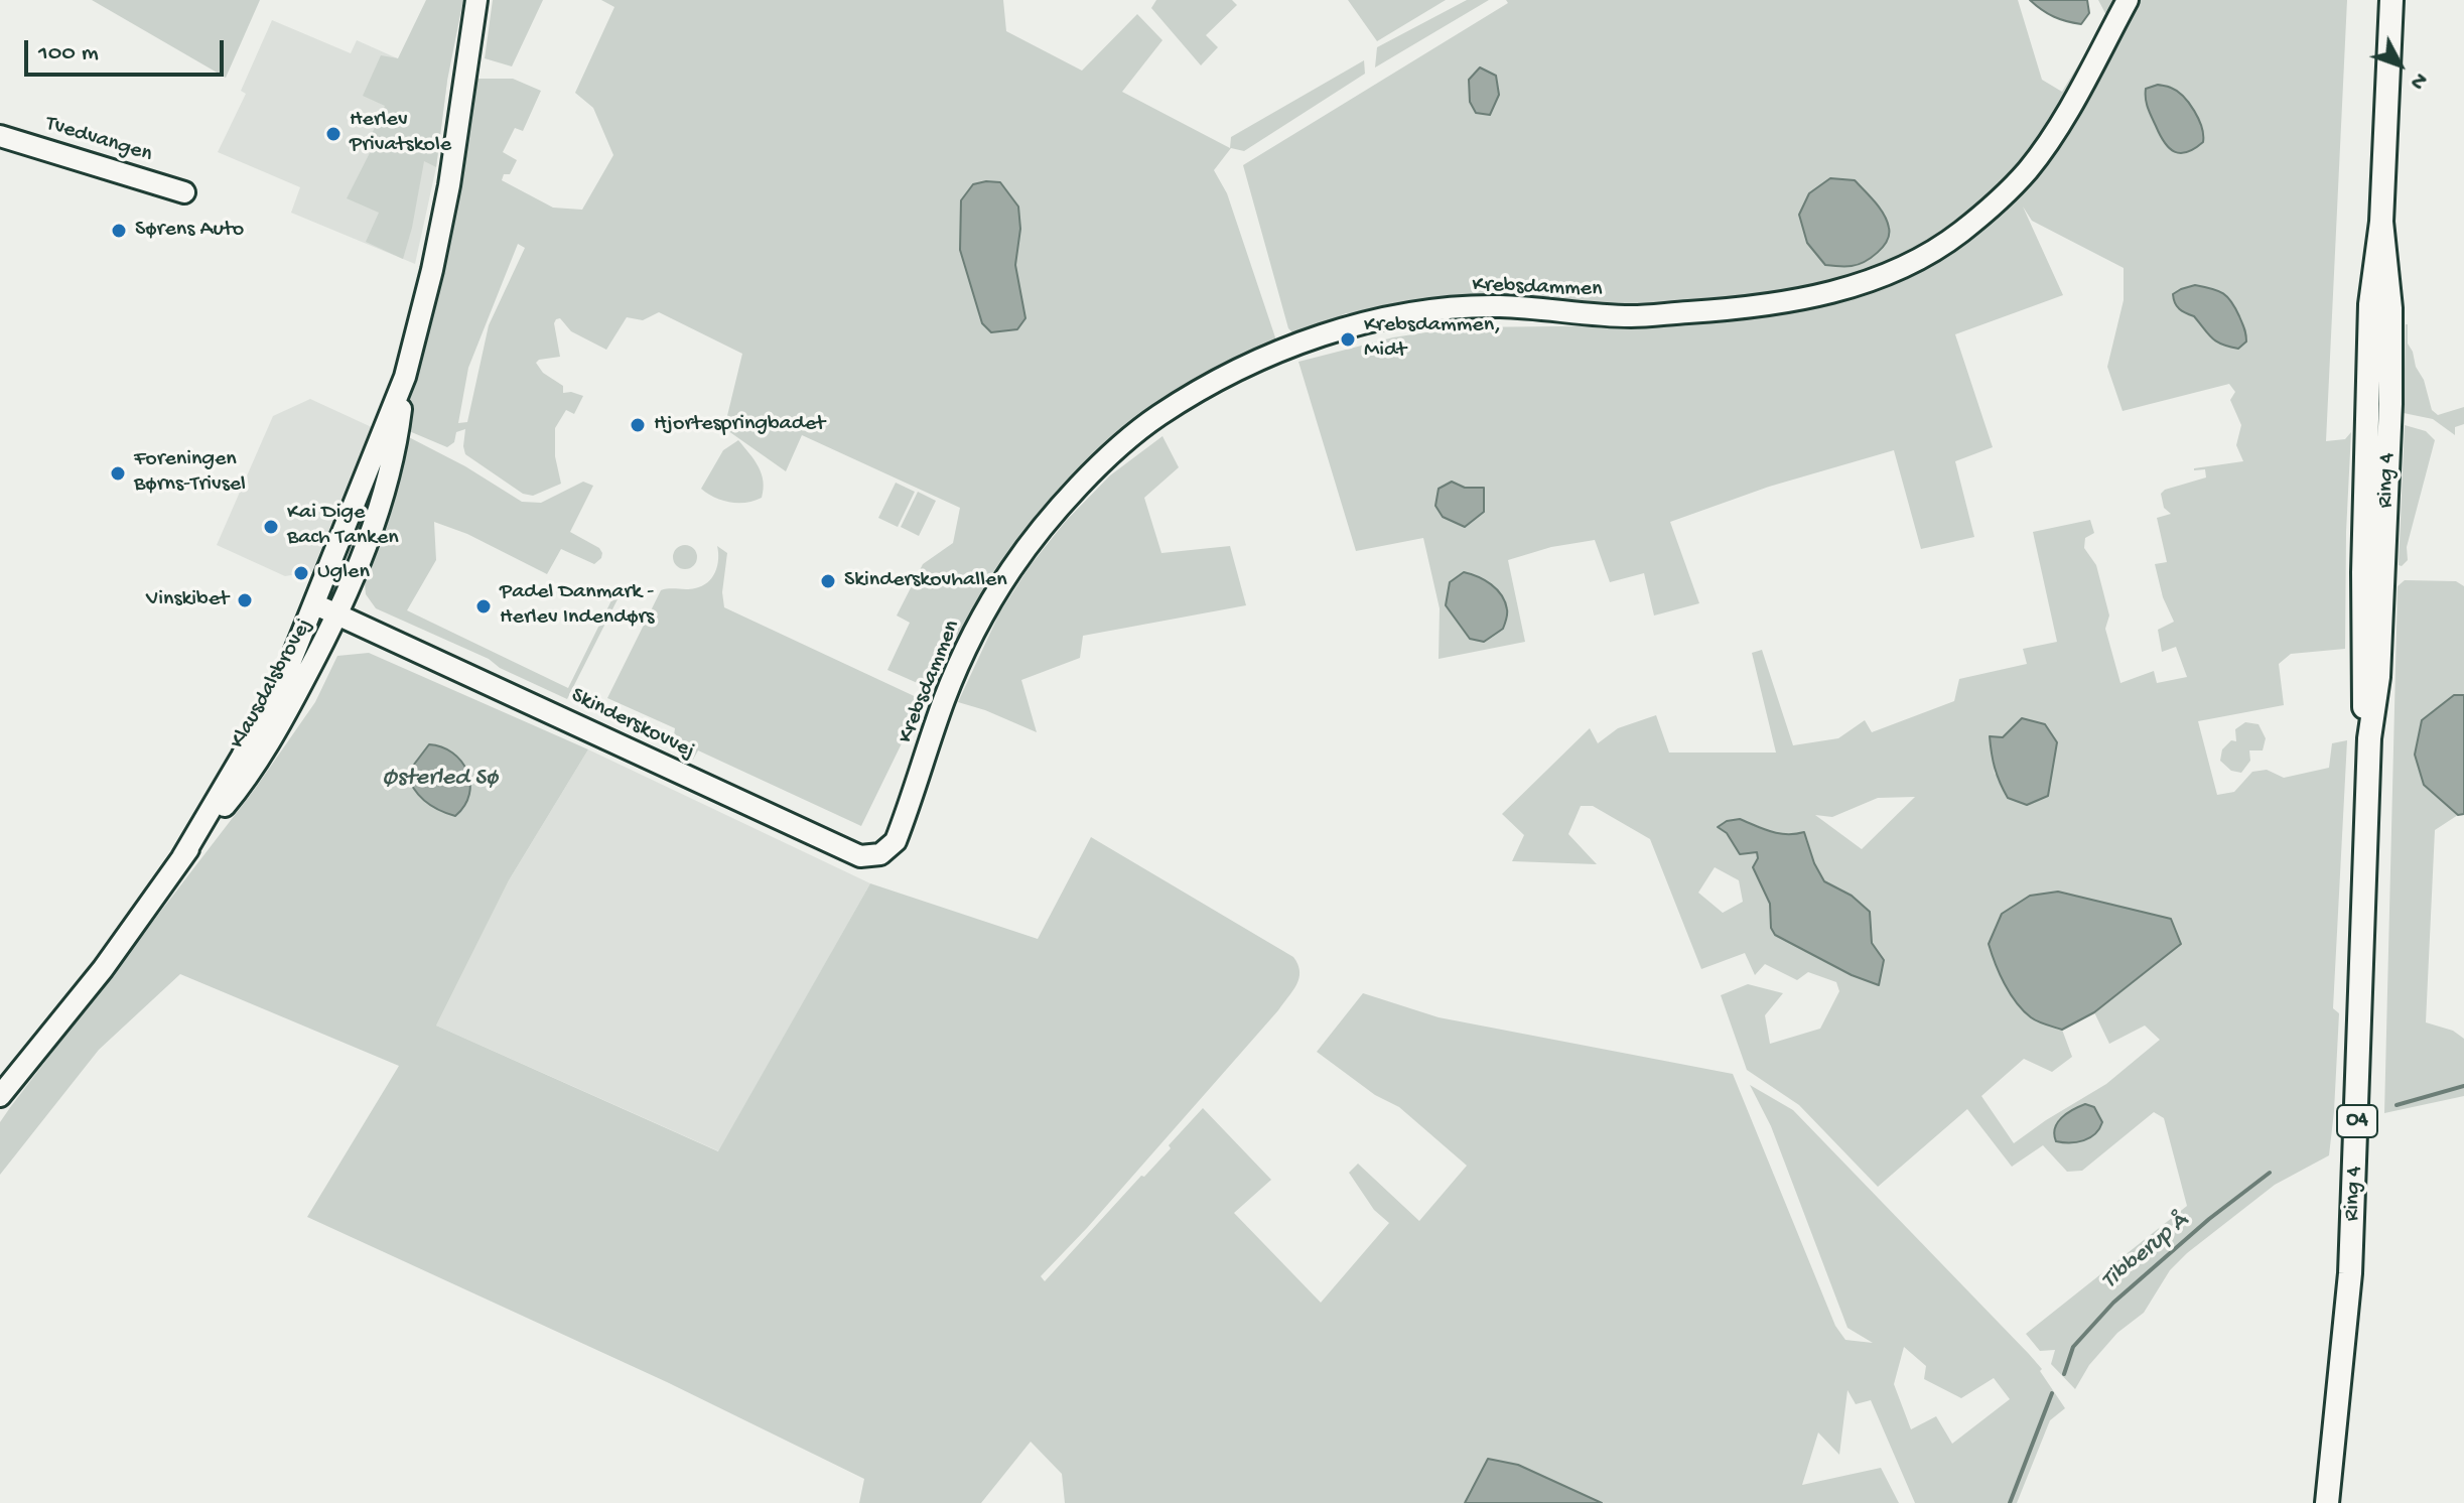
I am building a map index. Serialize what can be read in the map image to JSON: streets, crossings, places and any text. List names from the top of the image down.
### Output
{
  "streets": {
    "main road": ["Ring 4", "O4"],
    "street": [
      "Tvedvangen",
      "Krebsdammen",
      "Klausdalsbrovej",
      "Skinderskovvej"
    ]
  },
  "crossings": [
    ["Krebsdammen", "Skinderskovvej"],
    ["Klausdalsbrovej", "Skinderskovvej"]
  ],
  "water": ["Østerled Sø", "Tibberup Å"],
  "places": [
    "Herlev Privatskole",
    "Sørens Auto",
    "Krebsdammen, Midt",
    "Hjortespringbadet",
    "Foreningen Børns-Trivsel",
    "Kai Dige Bach Tanken",
    "Uglen",
    "Skinderskovhallen",
    "Vinskibet",
    "Padel Danmark - Herlev Indendørs"
  ],
  "scale_bar": "100 m",
  "north": "bottom right"
}
